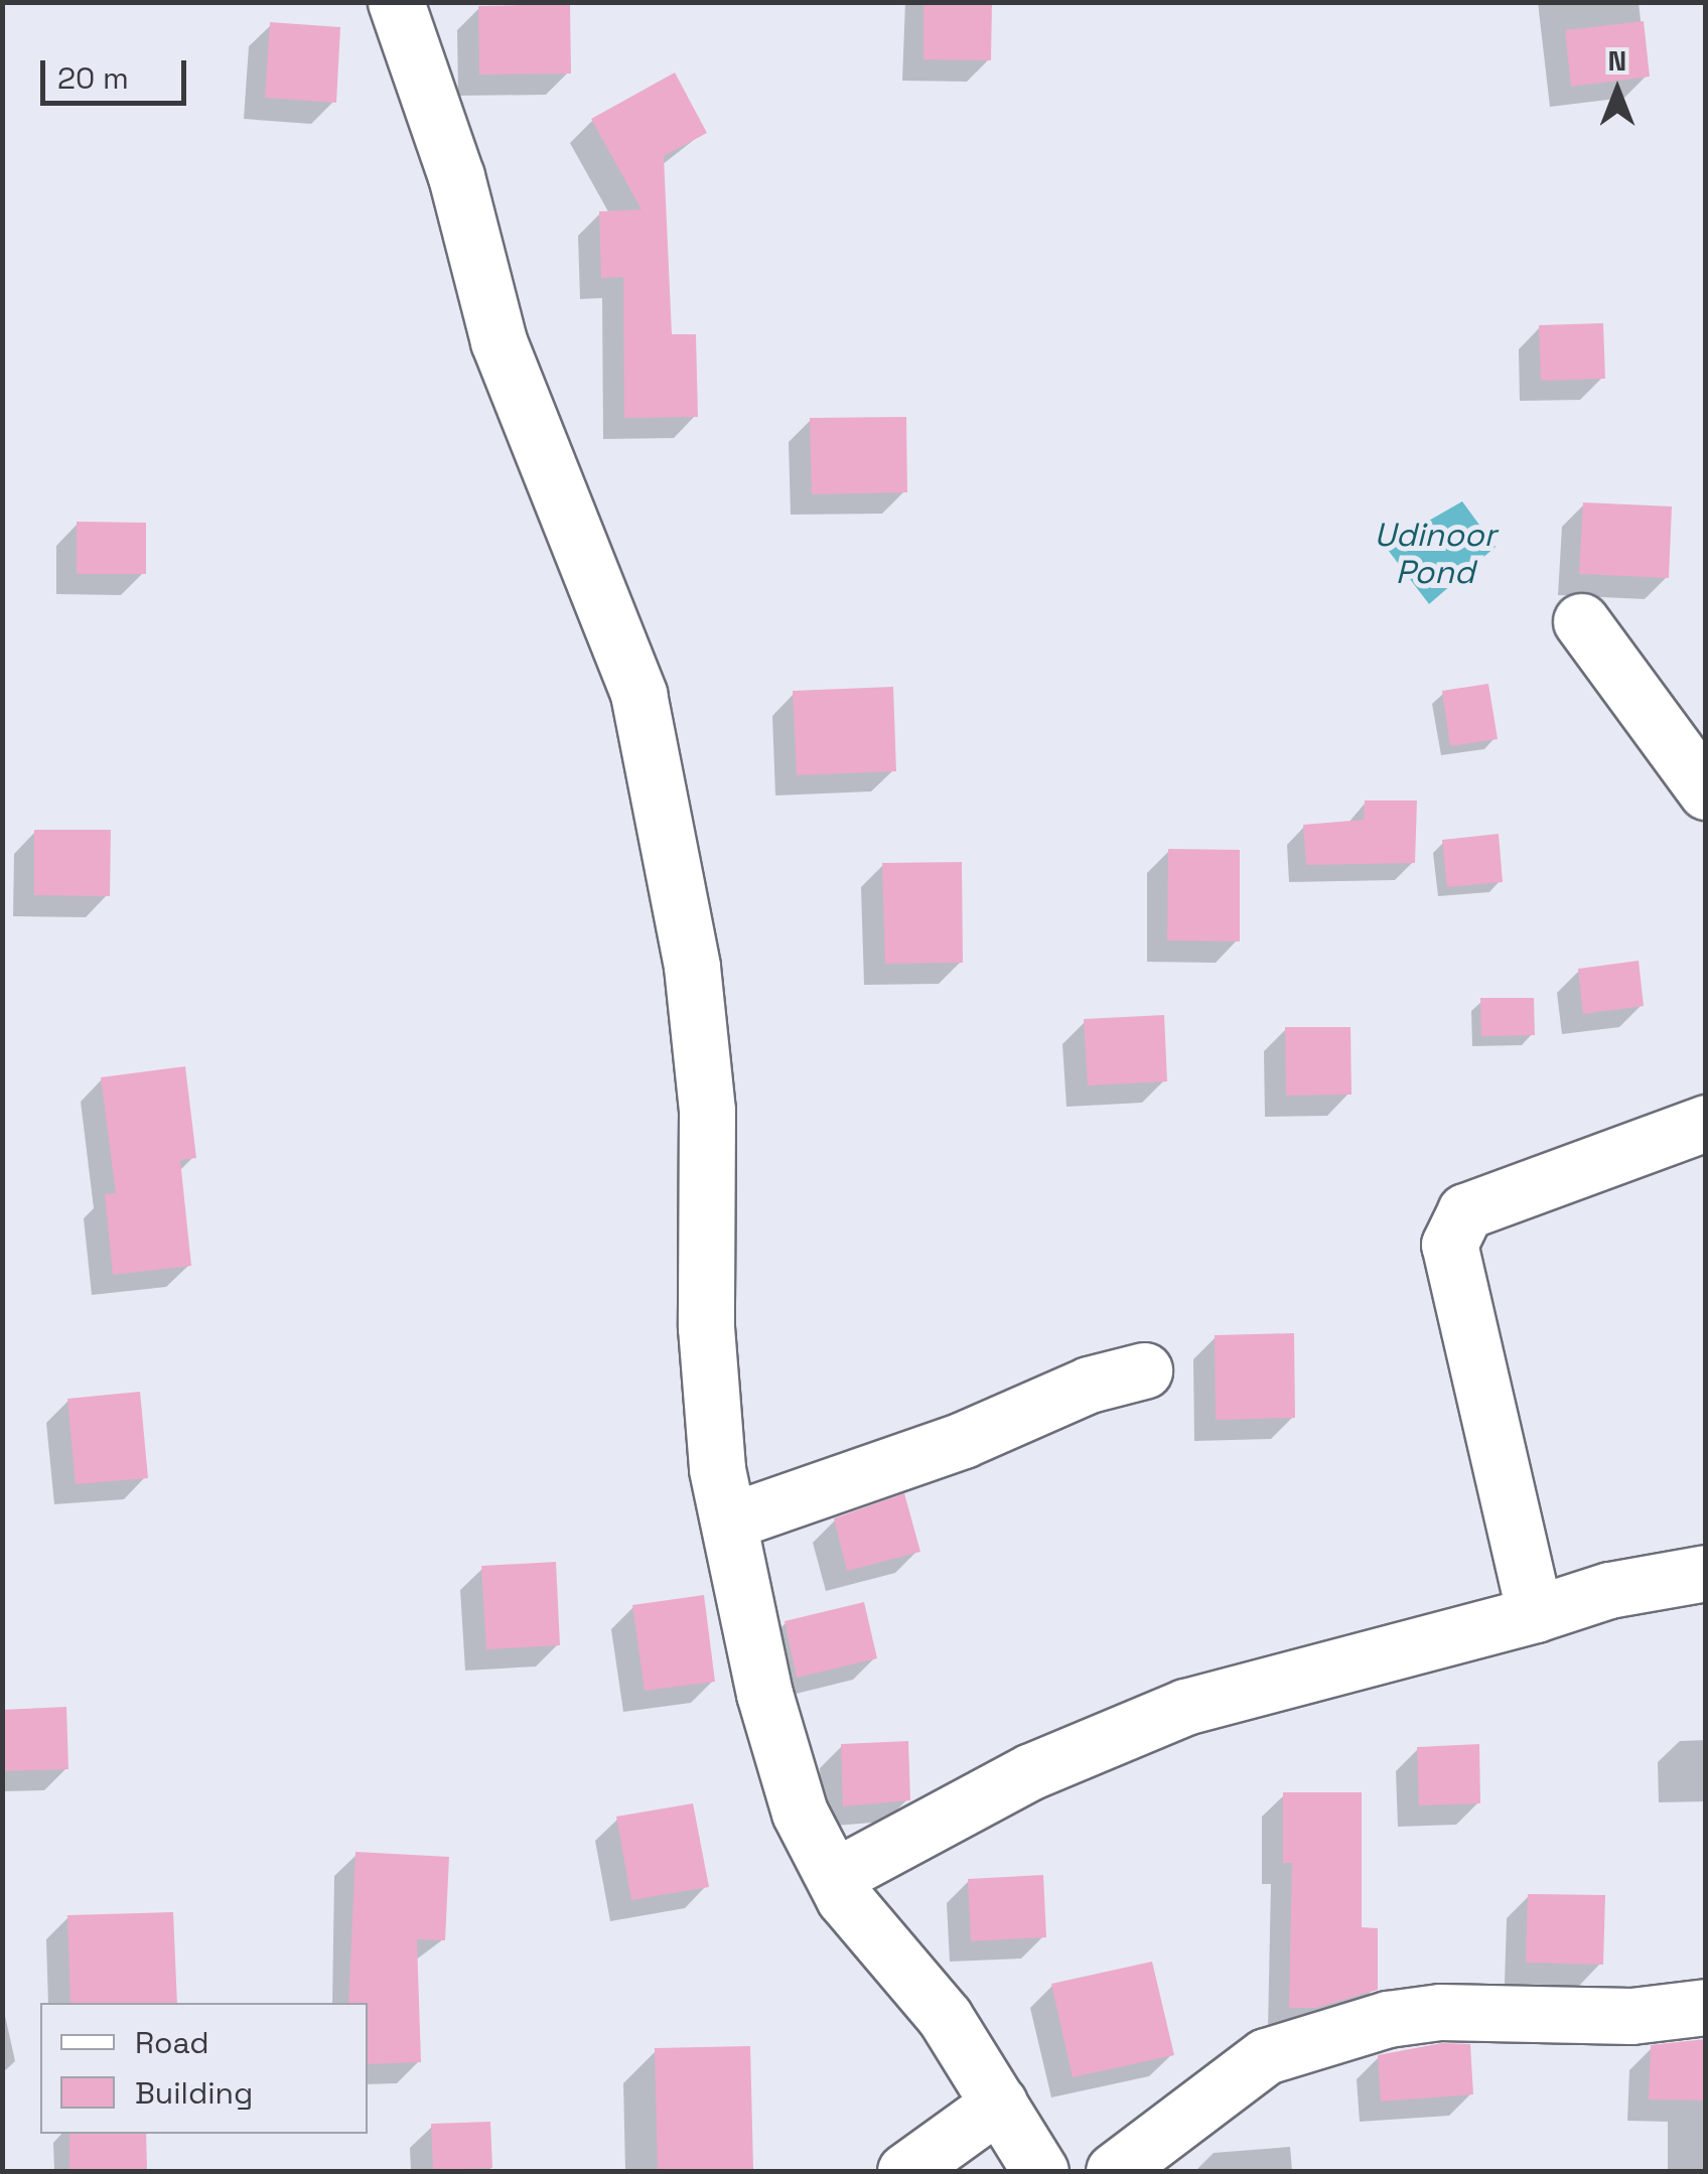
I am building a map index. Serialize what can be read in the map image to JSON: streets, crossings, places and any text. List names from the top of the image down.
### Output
{
  "water": ["Udinoor Pond"],
  "legend": ["Road", "Building"],
  "scale_bar": "20 m",
  "north": "top"
}
